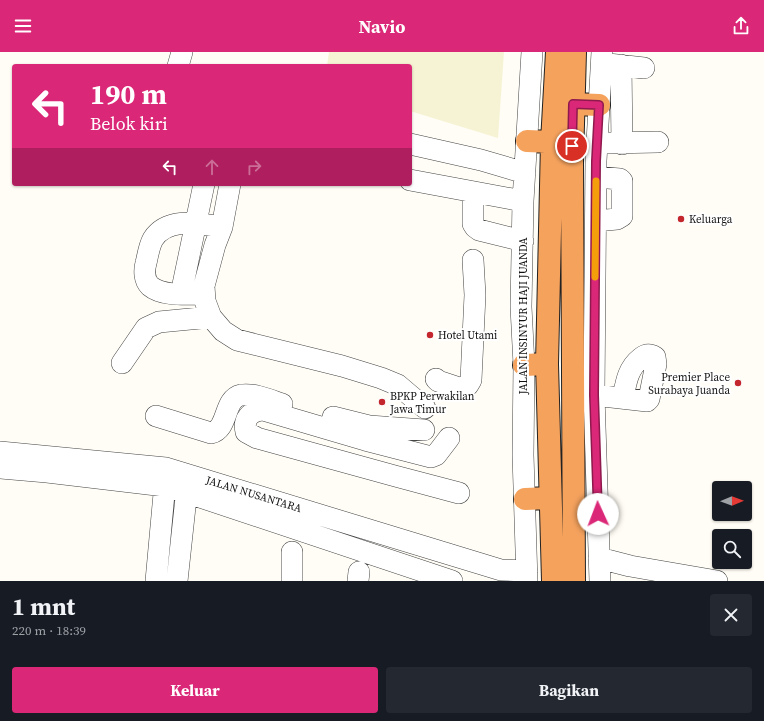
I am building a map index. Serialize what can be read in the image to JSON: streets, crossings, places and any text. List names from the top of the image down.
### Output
{
  "streets": {
    "street": ["JALAN INSINYUR HAJI JUANDA", "JALAN NUSANTARA"]
  },
  "crossings": [
    ["JALAN INSINYUR HAJI JUANDA", "JALAN NUSANTARA"]
  ],
  "places": [
    "Keluarga",
    "Hotel Utami",
    "Premier Place Surabaya Juanda",
    "BPKP Perwakilan Jawa Timur"
  ],
  "north": "right",
  "page": {
    "header": "Navio",
    "turn": ["190 m", "Belok kiri"],
    "heading": ["1 mnt", "220 m · 18:39"],
    "buttons": ["Keluar", "Bagikan"]
  }
}
